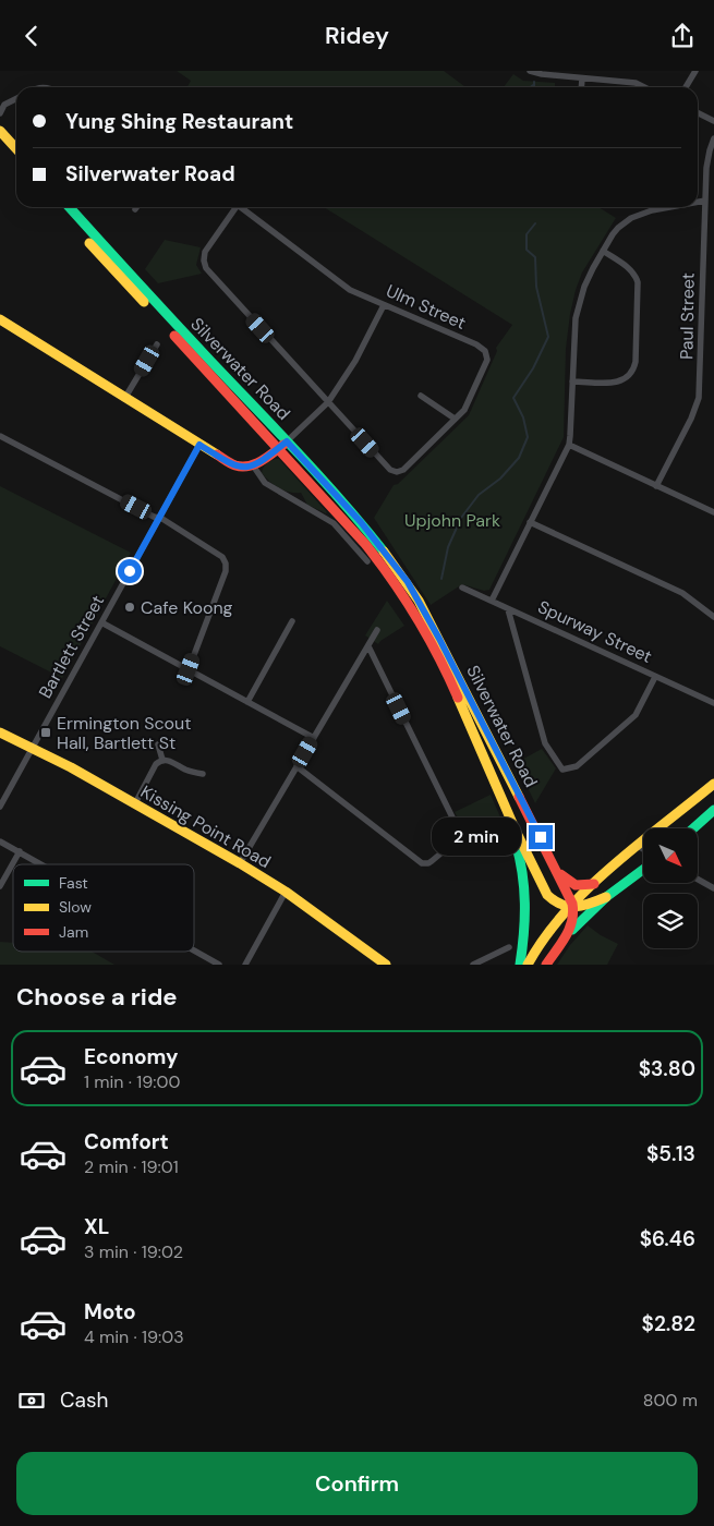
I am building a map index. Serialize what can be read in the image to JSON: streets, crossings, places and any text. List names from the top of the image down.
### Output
{
  "streets": {
    "main road": ["Silverwater Road", "Kissing Point Road"],
    "street": [
      "Ulm Street",
      "Paul Street",
      "Spurway Street",
      "Bartlett Street"
    ]
  },
  "crossings": [
    ["Bartlett Street", "Kissing Point Road"]
  ],
  "parks": ["Upjohn Park"],
  "places": {
    "other": ["Cafe Koong"],
    "transit": ["Ermington Scout Hall, Bartlett St"]
  },
  "legend": ["Fast", "Slow", "Jam"],
  "north": "bottom right",
  "page": {
    "header": "Ridey",
    "banner": ["Yung Shing Restaurant", "Silverwater Road"],
    "bubble": "2 min",
    "heading": "Choose a ride",
    "list": [
      {
        "name": "Economy",
        "note": "1 min · 19:00",
        "value": "$3.80"
      },
      {
        "name": "Comfort",
        "note": "2 min · 19:01",
        "value": "$5.13"
      },
      {
        "name": "XL",
        "note": "3 min · 19:02",
        "value": "$6.46"
      },
      {
        "name": "Moto",
        "note": "4 min · 19:03",
        "value": "$2.82"
      }
    ],
    "pay": ["Cash", "800 m"],
    "buttons": "Confirm"
  }
}
